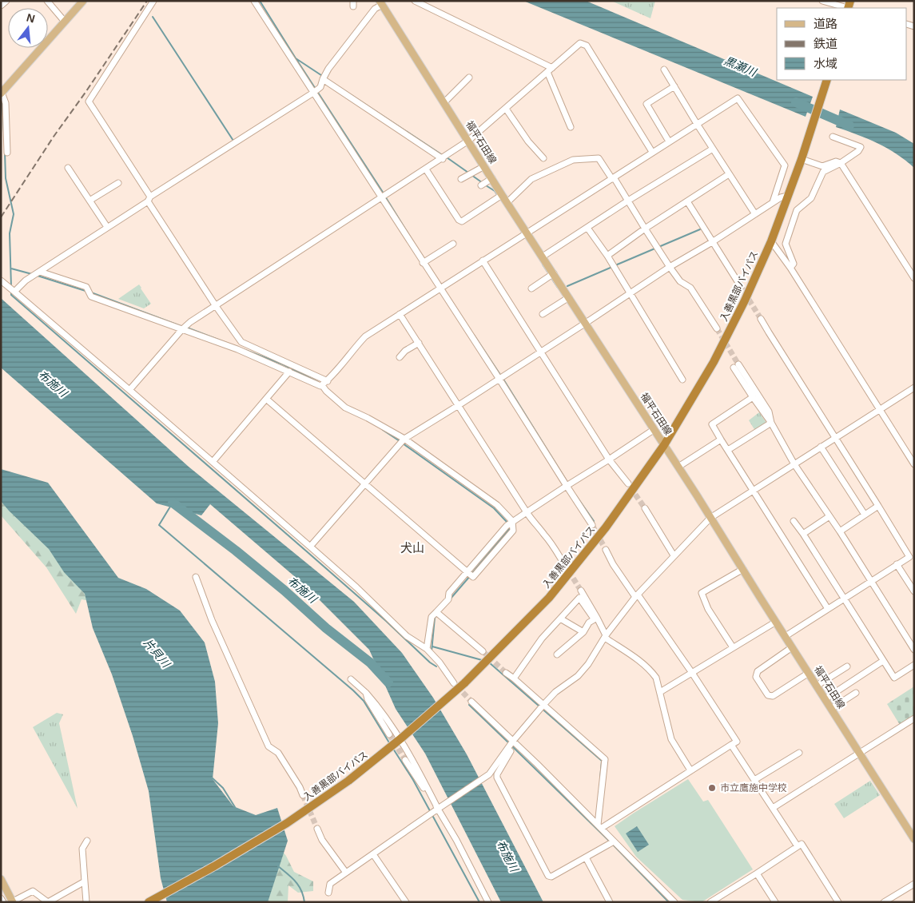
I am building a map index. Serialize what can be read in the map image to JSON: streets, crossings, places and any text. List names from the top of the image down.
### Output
{
  "streets": {
    "highway": ["入善黒部バイパス"],
    "main road": ["福平石田線"]
  },
  "crossings": [
    ["福平石田線", "入善黒部バイパス"]
  ],
  "districts": ["犬山"],
  "water": ["黒瀬川", "布施川", "片貝川"],
  "places": ["市立鷹施中学校"],
  "legend": ["道路", "鉄道", "水域"],
  "north": "top"
}
